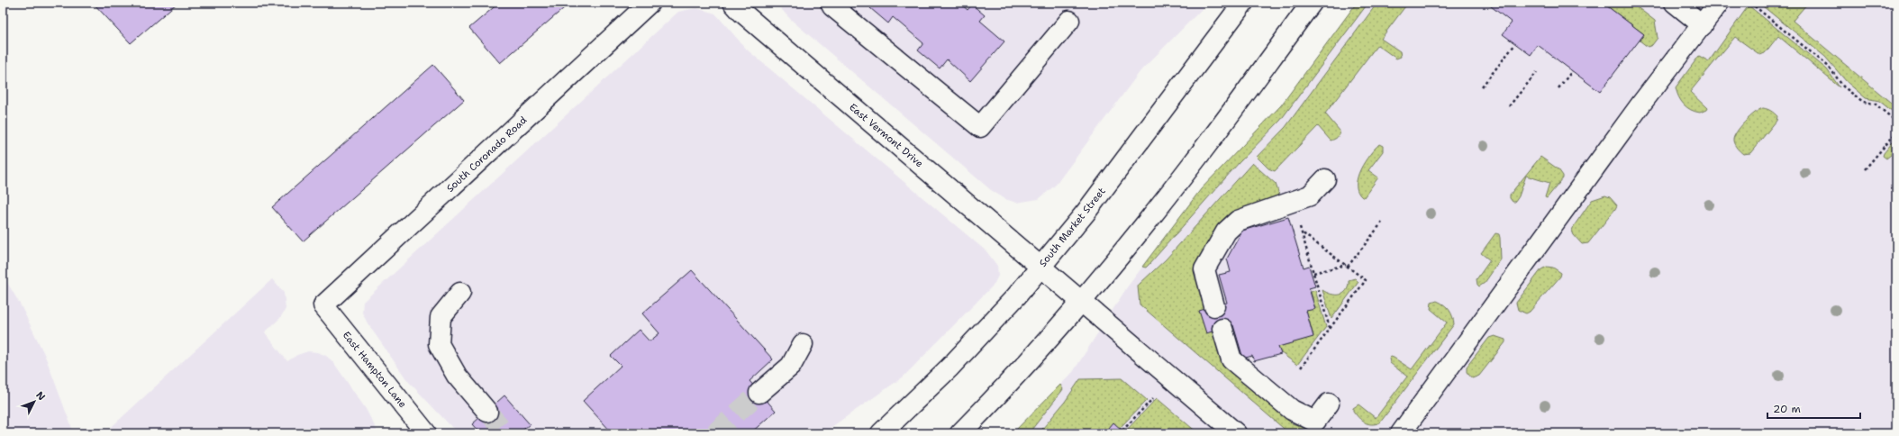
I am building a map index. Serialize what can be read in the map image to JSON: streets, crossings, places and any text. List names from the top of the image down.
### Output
{
  "streets": {
    "street": [
      "East Vermont Drive",
      "South Coronado Road",
      "South Market Street",
      "East Hampton Lane"
    ]
  },
  "crossings": [
    ["East Vermont Drive", "South Market Street"],
    ["South Coronado Road", "East Hampton Lane"]
  ],
  "scale_bar": "20 m",
  "north": "top right"
}
